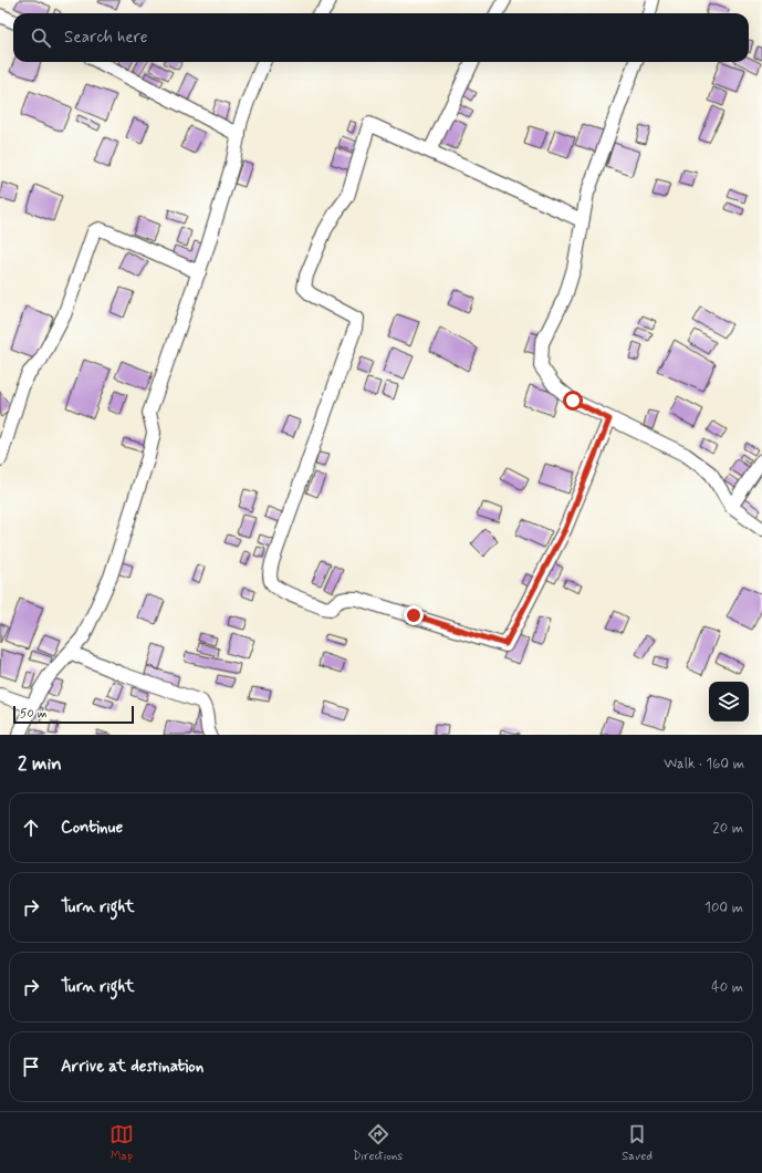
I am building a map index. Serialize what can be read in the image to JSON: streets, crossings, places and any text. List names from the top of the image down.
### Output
{
  "scale_bar": "50 m",
  "page": {
    "search": "Search here",
    "scale": "50 m",
    "heading": ["2 min", "Walk · 160 m"],
    "list": [
      ["Continue", "20 m"],
      ["Turn right", "100 m"],
      ["Turn right", "40 m"],
      "Arrive at destination"
    ],
    "nav": ["Map", "Directions", "Saved"]
  }
}
